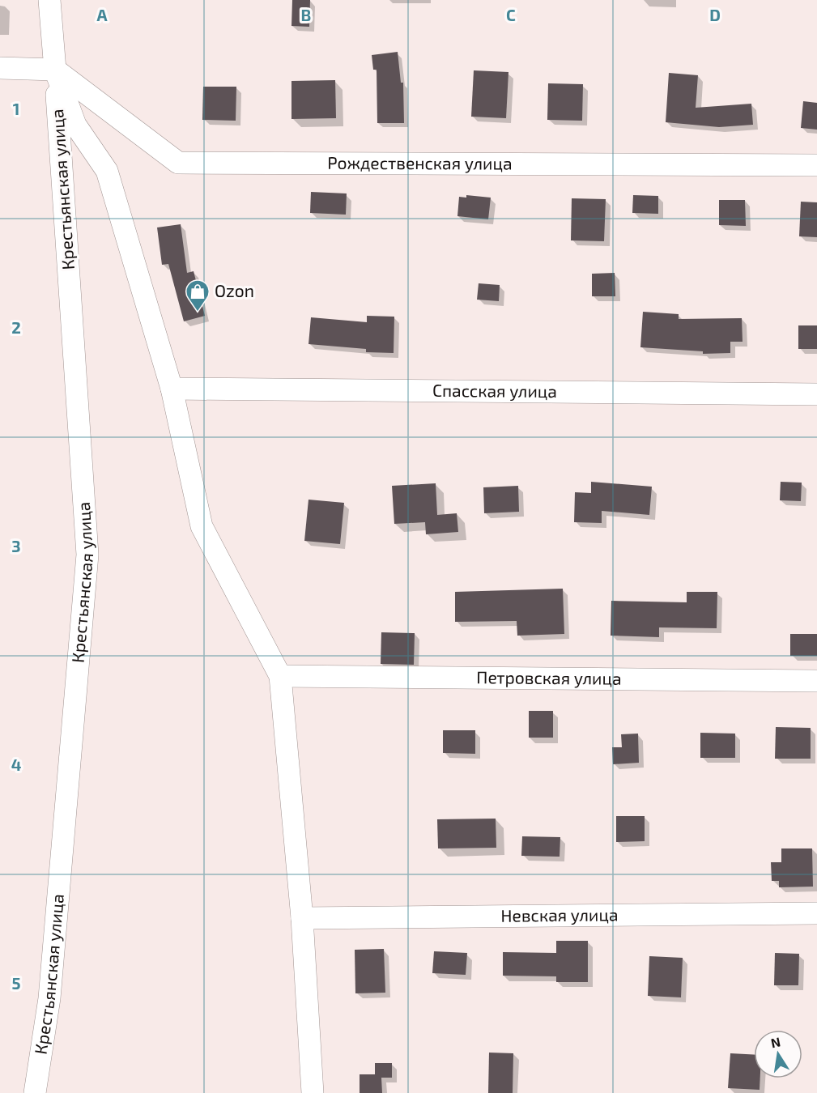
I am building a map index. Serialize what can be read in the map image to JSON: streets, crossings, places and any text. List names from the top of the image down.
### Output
{
  "streets": {
    "street": [
      "Рождественская улица",
      "Крестьянская улица",
      "Спасская улица",
      "Петровская улица",
      "Невская улица"
    ]
  },
  "crossings": [
    ["Рождественская улица", "Крестьянская улица"]
  ],
  "places": {
    "shop": ["Ozon"]
  },
  "north": "top",
  "grid": {
    "columns": [
      "A",
      "B",
      "C",
      "D"
    ],
    "rows": [
      "1",
      "2",
      "3",
      "4",
      "5"
    ]
  }
}
